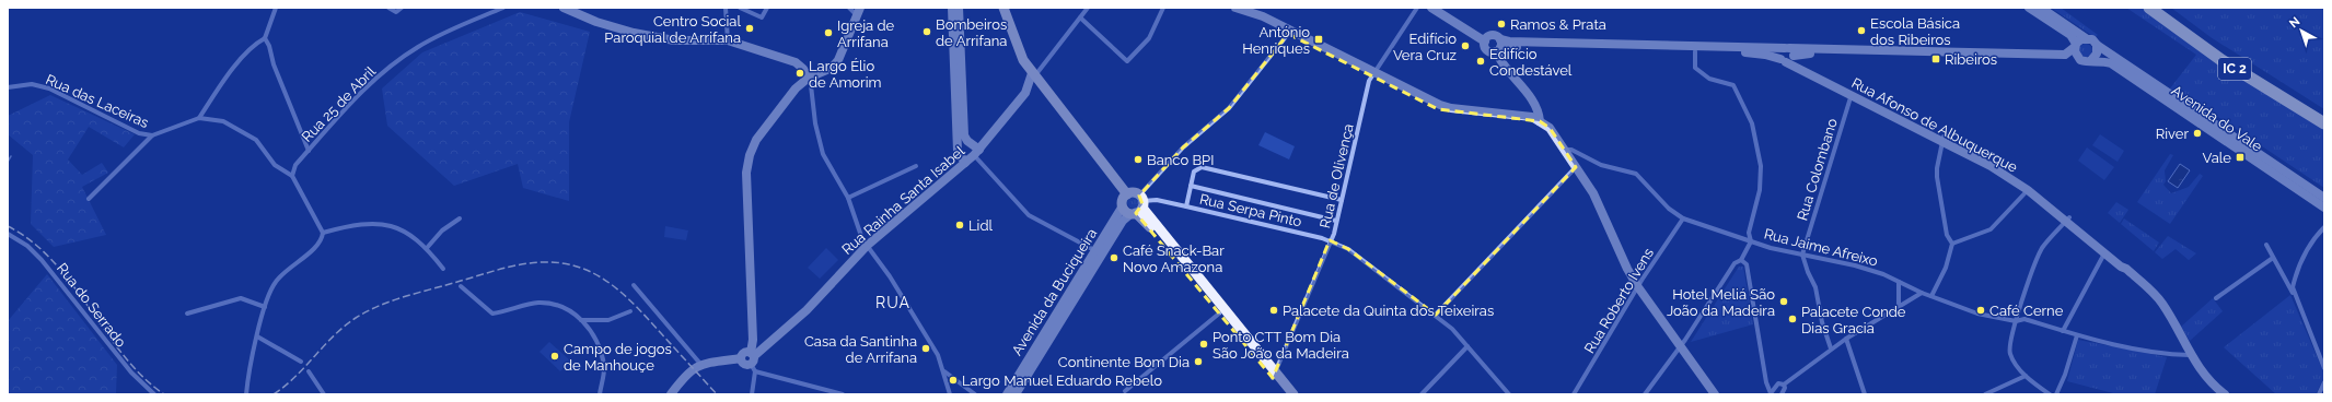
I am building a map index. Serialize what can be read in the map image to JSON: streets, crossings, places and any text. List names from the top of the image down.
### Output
{
  "streets": {
    "highway": ["IC 2"],
    "street": [
      "Rua das Laceiras",
      "Rua 25 de Abril",
      "Avenida do Vale",
      "Rua Afonso de Albuquerque",
      "Rua Colombano",
      "Rua de Olivença",
      "Rua Rainha Santa Isabel",
      "Rua Serpa Pinto",
      "Rua Jaime Afreixo",
      "Avenida da Buciqueira",
      "Rua Roberto Ivens",
      "Rua do Serrado"
    ]
  },
  "crossings": [
    ["Avenida do Vale", "Rua Afonso de Albuquerque"],
    ["Rua Afonso de Albuquerque", "Rua Colombano"],
    ["Rua Afonso de Albuquerque", "Rua Jaime Afreixo"],
    ["Rua Colombano", "Rua Jaime Afreixo"],
    ["Rua de Olivença", "Rua Serpa Pinto"],
    ["Rua Serpa Pinto", "Avenida da Buciqueira"],
    ["Rua Jaime Afreixo", "Rua Roberto Ivens"]
  ],
  "districts": ["RUA"],
  "places": {
    "other": [
      "Ramos & Prata",
      "Centro Social Paroquial de Arrifana",
      "Escola Básica dos Ribeiros",
      "Bombeiros de Arrifana",
      "Igreja de Arrifana",
      "Edifício Vera Cruz",
      "Edifício Condestável",
      "Largo Élio de Amorim",
      "River",
      "Banco BPI",
      "Lidl",
      "Café Snack-Bar Novo Amazona",
      "Hotel Meliá São João da Madeira",
      "Palacete da Quinta dos Teixeiras",
      "Café Cerne",
      "Palacete Conde Dias Gracia",
      "Ponto CTT Bom Dia São João da Madeira",
      "Casa da Santinha de Arrifana",
      "Campo de jogos de Manhouçe",
      "Continente Bom Dia",
      "Largo Manuel Eduardo Rebelo"
    ],
    "transit": ["António Henriques", "Ribeiros", "Vale"]
  },
  "north": "top left"
}
